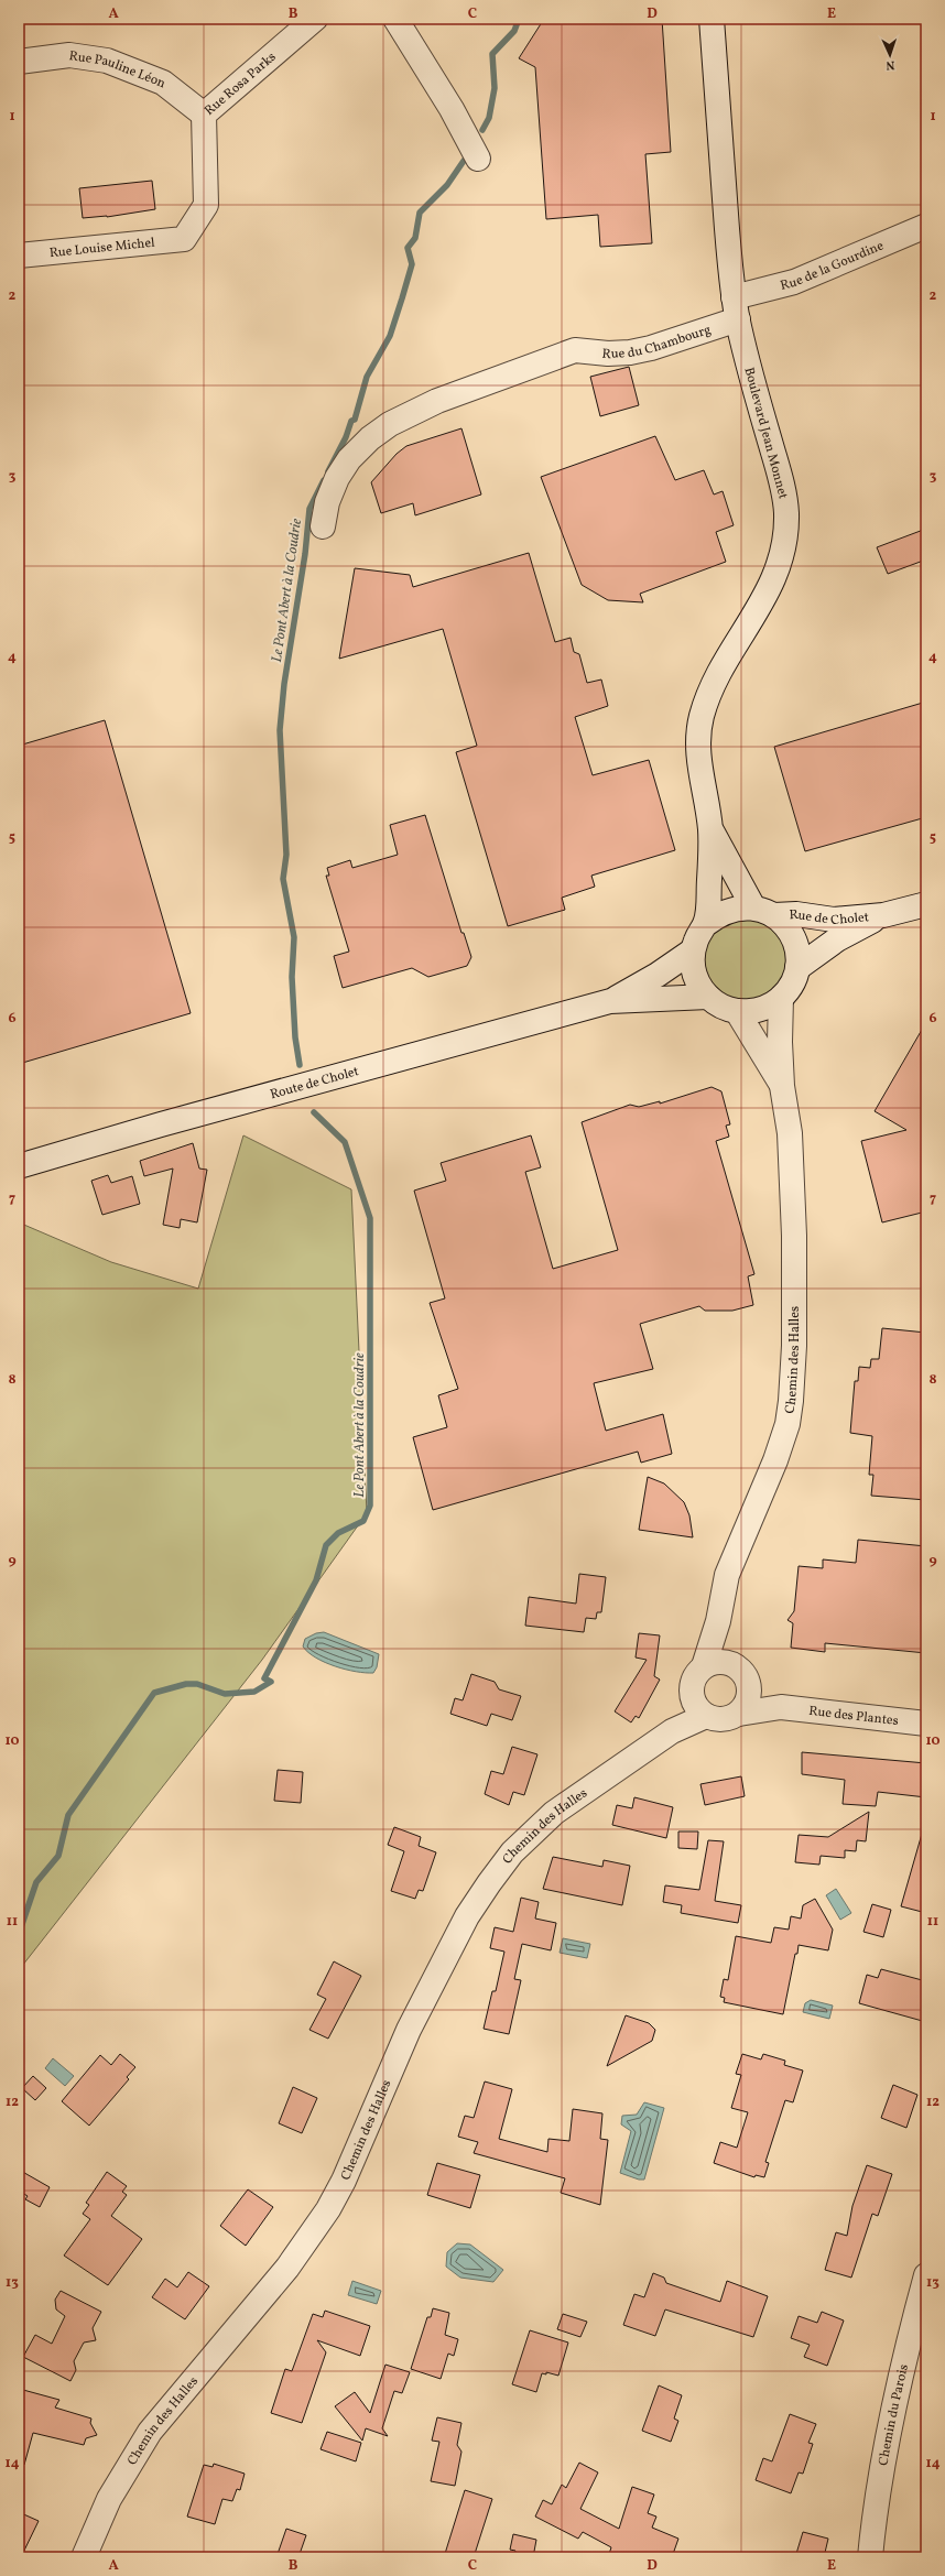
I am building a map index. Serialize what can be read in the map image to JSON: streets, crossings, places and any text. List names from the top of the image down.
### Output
{
  "streets": {
    "street": [
      "Rue Pauline Léon",
      "Rue Rosa Parks",
      "Rue Louise Michel",
      "Rue de la Gourdine",
      "Rue du Chambourg",
      "Boulevard Jean Monnet",
      "Rue de Cholet",
      "Route de Cholet",
      "Chemin des Halles",
      "Rue des Plantes",
      "Chemin du Parois"
    ]
  },
  "crossings": [
    ["Rue Pauline Léon", "Rue Rosa Parks"],
    ["Rue Rosa Parks", "Rue Louise Michel"],
    ["Rue de la Gourdine", "Rue du Chambourg"],
    ["Rue de la Gourdine", "Boulevard Jean Monnet"],
    ["Rue du Chambourg", "Boulevard Jean Monnet"],
    ["Rue de Cholet", "Route de Cholet"],
    ["Rue de Cholet", "Chemin des Halles"],
    ["Route de Cholet", "Chemin des Halles"],
    ["Chemin des Halles", "Rue des Plantes"]
  ],
  "water": ["Le Pont Abert à la Coudrie"],
  "north": "bottom",
  "grid": {
    "columns": [
      "A",
      "B",
      "C",
      "D",
      "E"
    ],
    "rows": [
      "1",
      "2",
      "3",
      "4",
      "5",
      "6",
      "7",
      "8",
      "9",
      "10",
      "11",
      "12",
      "13",
      "14"
    ]
  }
}
